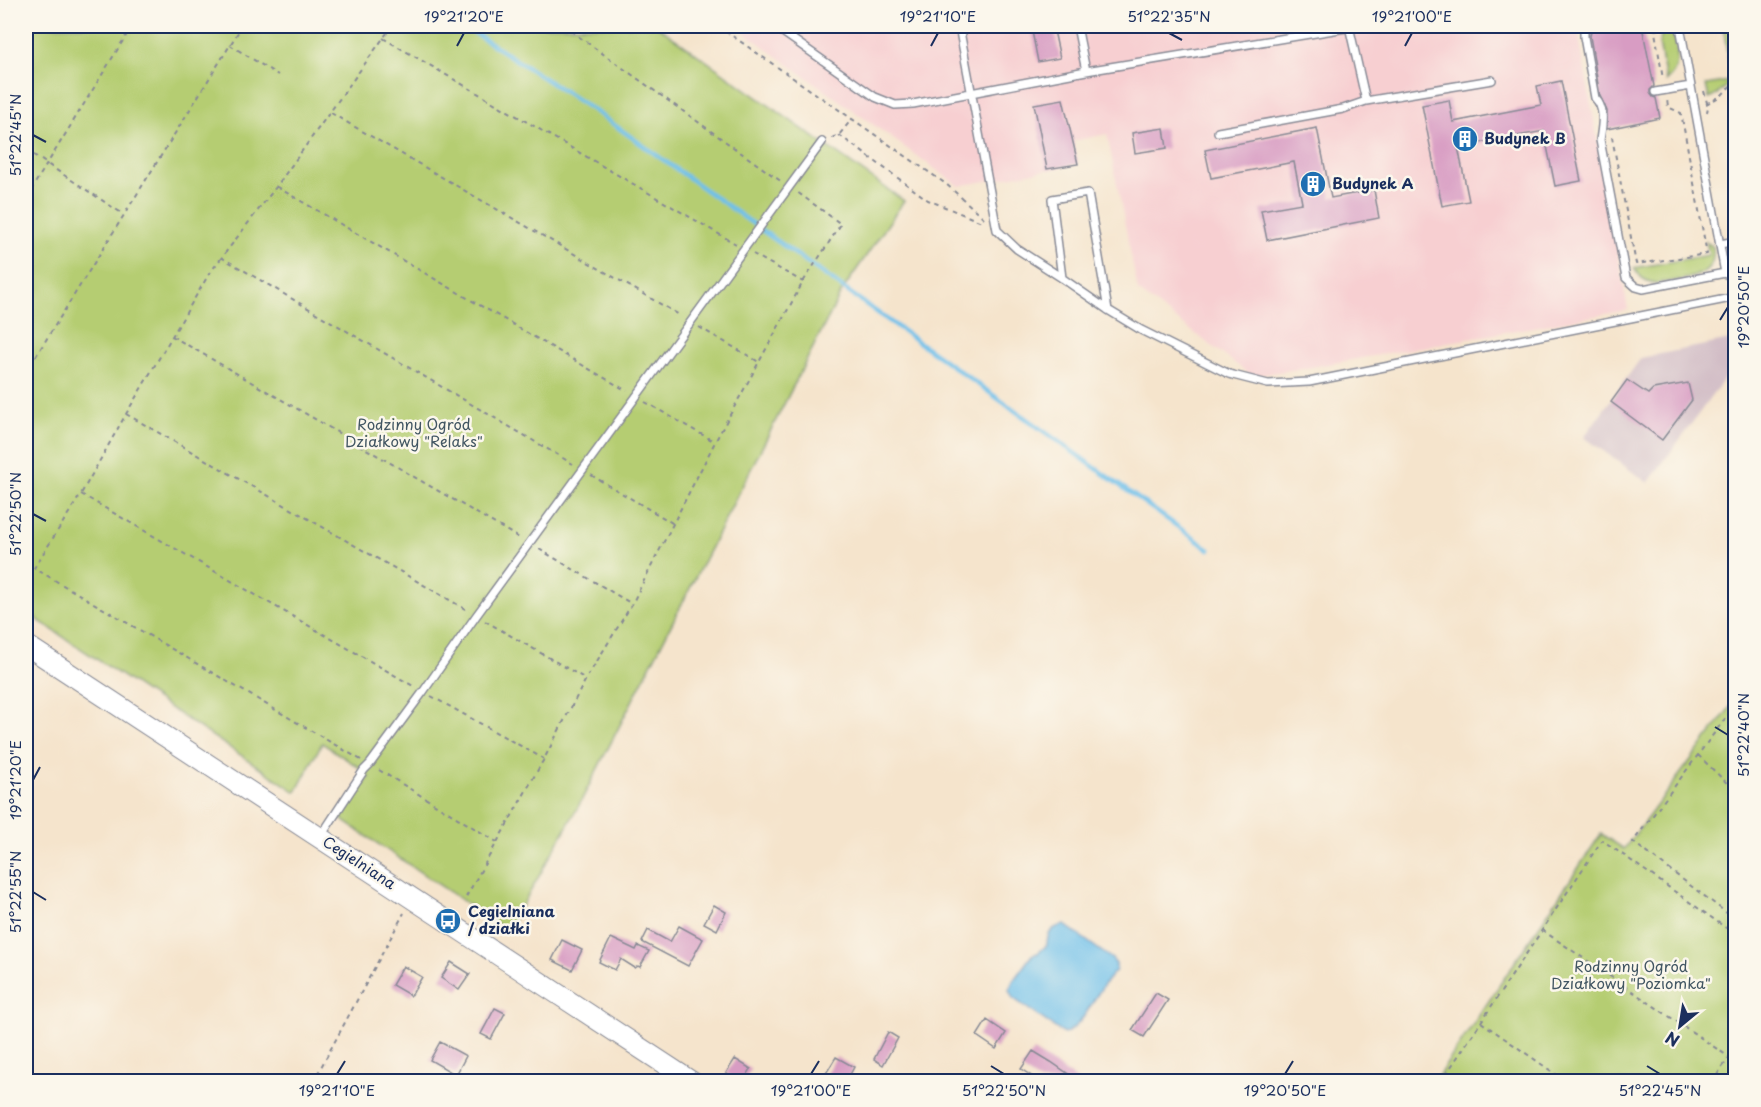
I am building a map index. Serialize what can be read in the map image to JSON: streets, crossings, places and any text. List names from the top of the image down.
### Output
{
  "streets": {
    "street": ["Cegielniana"]
  },
  "parks": ["Rodzinny Ogród Działkowy \"Relaks\"", "Rodzinny Ogród Działkowy \"Poziomka\""],
  "places": {
    "building": ["Budynek B", "Budynek A"],
    "bus stop": ["Cegielniana / działki"]
  },
  "north": "bottom left",
  "coordinates": [
    "19°21'20\"E",
    "19°21'10\"E",
    "51°22'35\"N",
    "19°21'00\"E",
    "51°22'45\"N",
    "19°20'50\"E",
    "51°22'50\"N",
    "51°22'40\"N",
    "51°22'55\"N"
  ]
}
